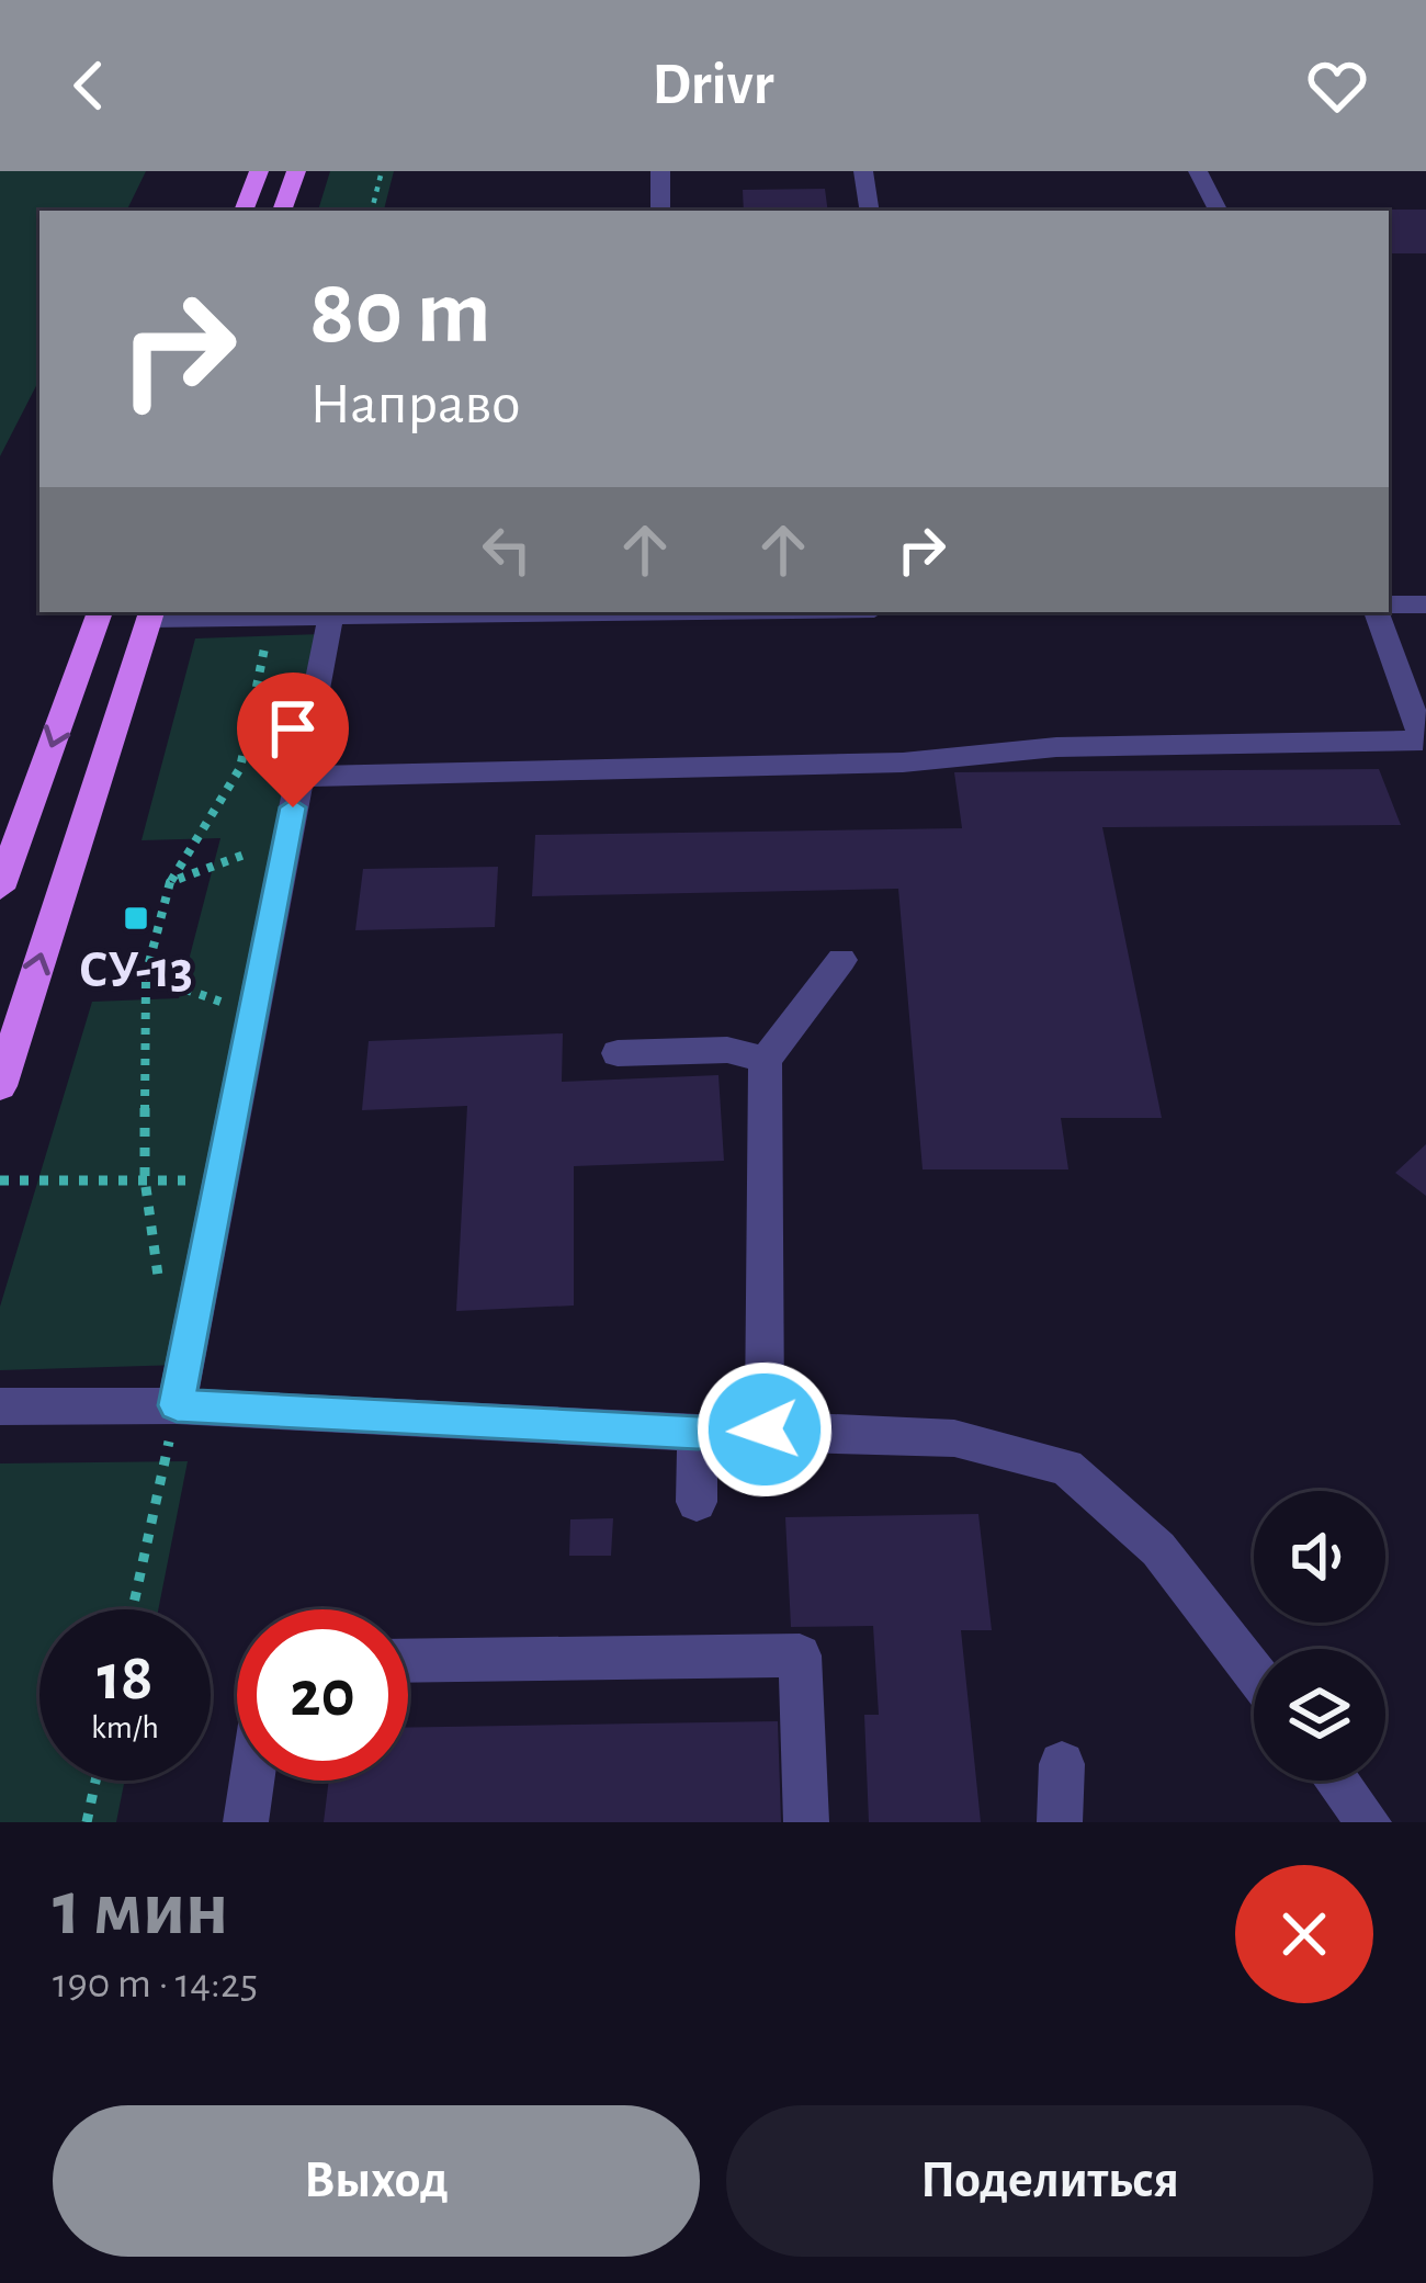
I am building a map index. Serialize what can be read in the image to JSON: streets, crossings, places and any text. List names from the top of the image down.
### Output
{
  "places": {
    "transit": ["СУ-13"]
  },
  "page": {
    "header": "Drivr",
    "turn": ["80 m", "Направо"],
    "speed": "18 km/h",
    "limit": "20",
    "heading": ["1 мин", "190 m · 14:25"],
    "buttons": ["Выход", "Поделиться"]
  }
}
